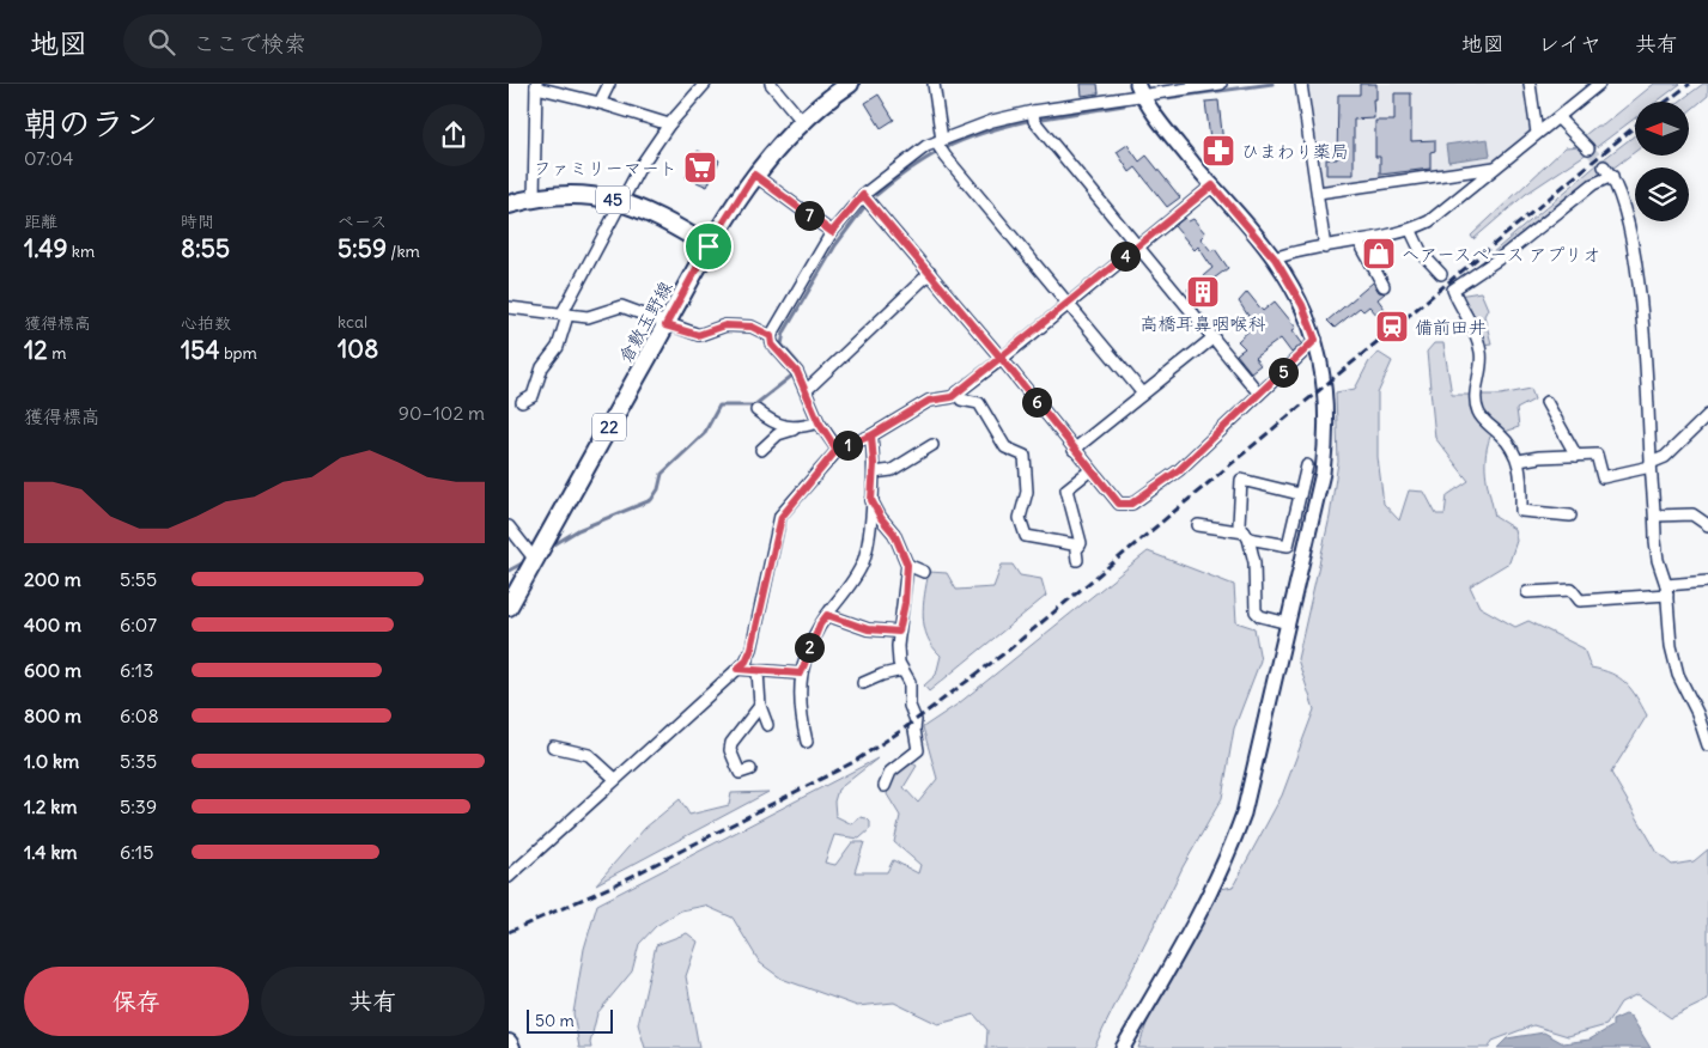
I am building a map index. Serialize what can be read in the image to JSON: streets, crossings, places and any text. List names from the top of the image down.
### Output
{
  "streets": {
    "main road": ["45", "倉敷玉野線", "22"]
  },
  "crossings": [
    ["45", "倉敷玉野線"]
  ],
  "places": {
    "pharmacy": ["ひまわり薬局"],
    "supermarket": ["ファミリーマート"],
    "shop": ["ヘアースペース アプリオ"],
    "building": ["高橋耳鼻咽喉科"],
    "station": ["備前田井"]
  },
  "scale_bar": "50 m",
  "north": "left",
  "page": {
    "header": "地図",
    "search": "ここで検索",
    "nav": ["地図", "レイヤ", "共有"],
    "heading": ["朝のラン", "07:04"],
    "stats": [
      ["距離", "1.49 km"],
      ["時間", "8:55"],
      ["ペース", "5:59 /km"],
      ["獲得標高", "12 m"],
      ["心拍数", "154 bpm"],
      ["kcal", "108"]
    ],
    "pins": [
      "7",
      "4",
      "5",
      "6",
      "1",
      "2"
    ],
    "chart": ["獲得標高", "90–102 m"],
    "list": [
      {
        "name": "200 m",
        "note": "5:55"
      },
      {
        "name": "400 m",
        "note": "6:07"
      },
      {
        "name": "600 m",
        "note": "6:13"
      },
      {
        "name": "800 m",
        "note": "6:08"
      },
      {
        "name": "1.0 km",
        "note": "5:35"
      },
      {
        "name": "1.2 km",
        "note": "5:39"
      },
      {
        "name": "1.4 km",
        "note": "6:15"
      }
    ],
    "buttons": ["保存", "共有"],
    "scale": "50 m"
  }
}
